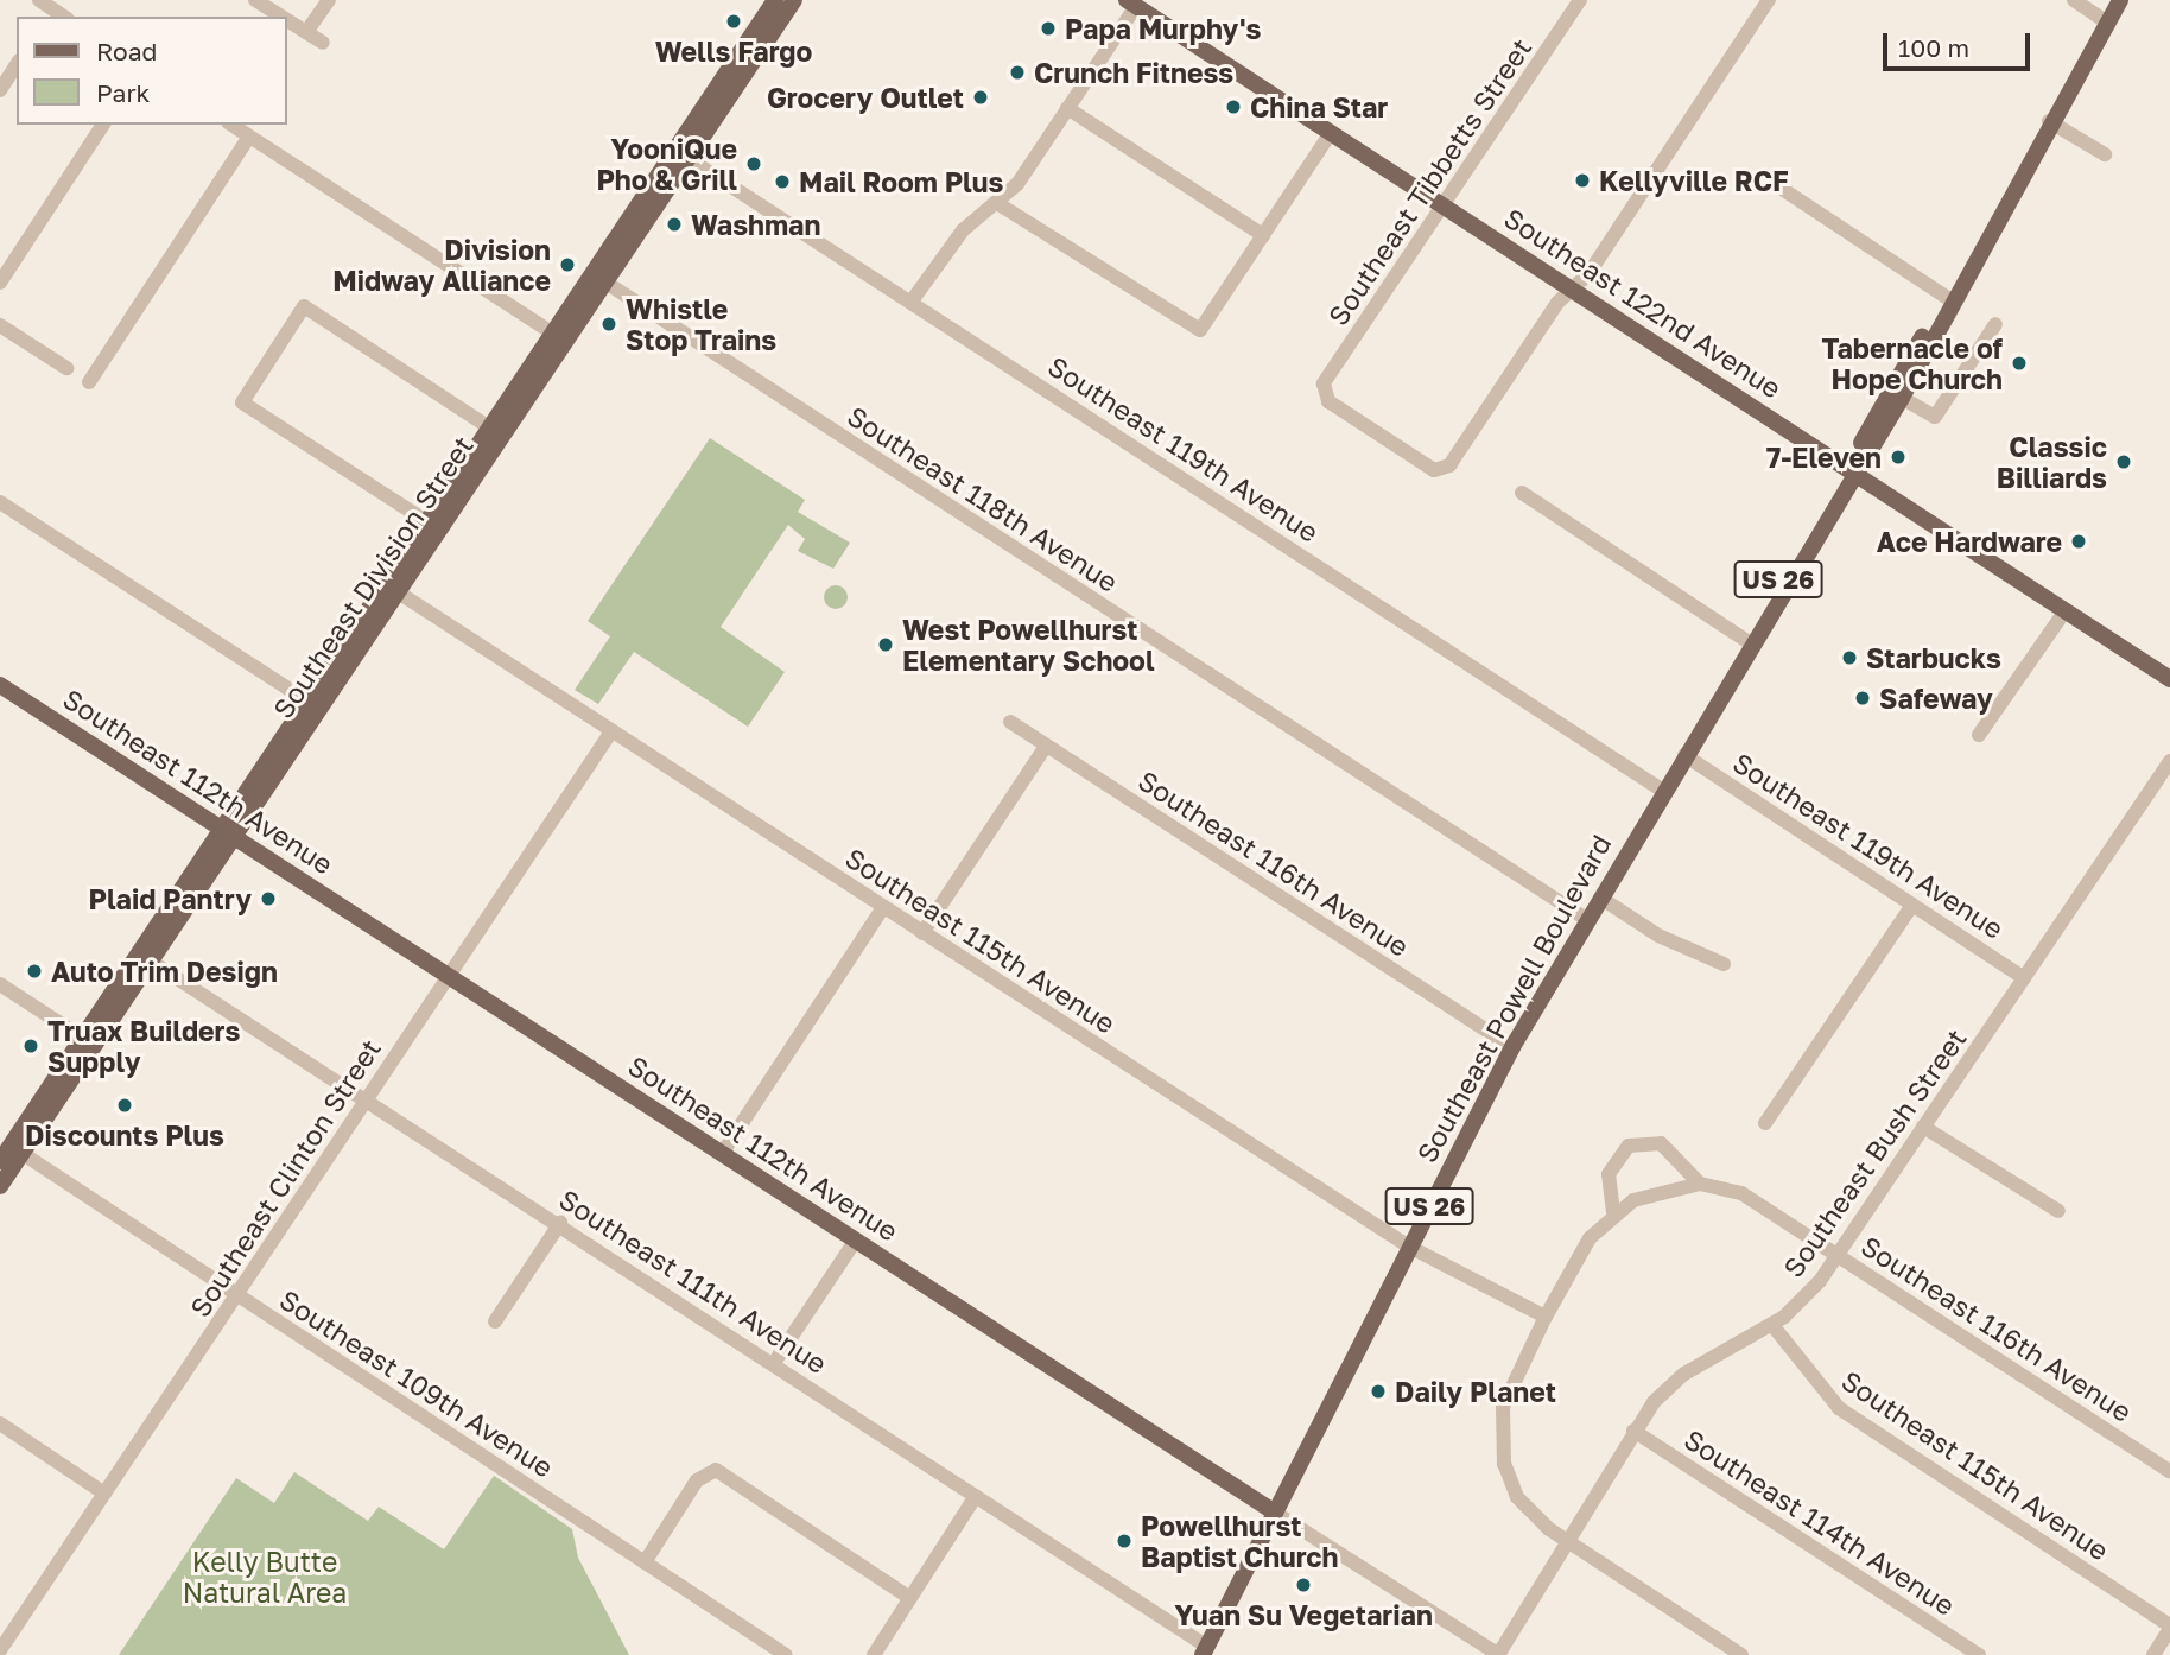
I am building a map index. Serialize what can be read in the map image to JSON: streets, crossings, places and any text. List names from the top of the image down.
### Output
{
  "streets": {
    "main road": [
      "Southeast 122nd Avenue",
      "Southeast Division Street",
      "US 26",
      "Southeast 112th Avenue",
      "Southeast Powell Boulevard"
    ],
    "street": [
      "Southeast Tibbetts Street",
      "Southeast 119th Avenue",
      "Southeast 118th Avenue",
      "Southeast 116th Avenue",
      "Southeast 115th Avenue",
      "Southeast Bush Street",
      "Southeast Clinton Street",
      "Southeast 111th Avenue",
      "Southeast 109th Avenue",
      "Southeast 114th Avenue"
    ]
  },
  "crossings": [
    ["Southeast Tibbetts Street", "Southeast 122nd Avenue"],
    ["Southeast 122nd Avenue", "Southeast Powell Boulevard"],
    ["Southeast 119th Avenue", "Southeast Division Street"],
    ["Southeast 119th Avenue", "Southeast Powell Boulevard"],
    ["Southeast 119th Avenue", "Southeast Bush Street"],
    ["Southeast 118th Avenue", "Southeast Division Street"],
    ["Southeast 118th Avenue", "Southeast Powell Boulevard"],
    ["Southeast Division Street", "Southeast 112th Avenue"],
    ["Southeast Division Street", "Southeast 115th Avenue"],
    ["Southeast Division Street", "Southeast 111th Avenue"],
    ["Southeast Division Street", "Southeast 109th Avenue"],
    ["Southeast 112th Avenue", "Southeast Powell Boulevard"],
    ["Southeast 112th Avenue", "Southeast Bush Street"],
    ["Southeast 112th Avenue", "Southeast Clinton Street"],
    ["Southeast 116th Avenue", "Southeast Powell Boulevard"],
    ["Southeast 116th Avenue", "Southeast Bush Street"],
    ["Southeast 115th Avenue", "Southeast Powell Boulevard"],
    ["Southeast 115th Avenue", "Southeast Bush Street"],
    ["Southeast 115th Avenue", "Southeast Clinton Street"],
    ["Southeast Powell Boulevard", "Southeast 111th Avenue"],
    ["Southeast Bush Street", "Southeast 114th Avenue"],
    ["Southeast Clinton Street", "Southeast 111th Avenue"],
    ["Southeast Clinton Street", "Southeast 109th Avenue"]
  ],
  "parks": ["Kelly Butte Natural Area"],
  "places": [
    "Wells Fargo",
    "Papa Murphy's",
    "Crunch Fitness",
    "Grocery Outlet",
    "China Star",
    "YooniQue Pho & Grill",
    "Kellyville RCF",
    "Mail Room Plus",
    "Washman",
    "Division Midway Alliance",
    "Whistle Stop Trains",
    "Tabernacle of Hope Church",
    "7-Eleven",
    "Classic Billiards",
    "Ace Hardware",
    "West Powellhurst Elementary School",
    "Starbucks",
    "Safeway",
    "Plaid Pantry",
    "Auto Trim Design",
    "Truax Builders Supply",
    "Discounts Plus",
    "Daily Planet",
    "Powellhurst Baptist Church",
    "Yuan Su Vegetarian"
  ],
  "legend": ["Road", "Park"],
  "scale_bar": "100 m"
}
